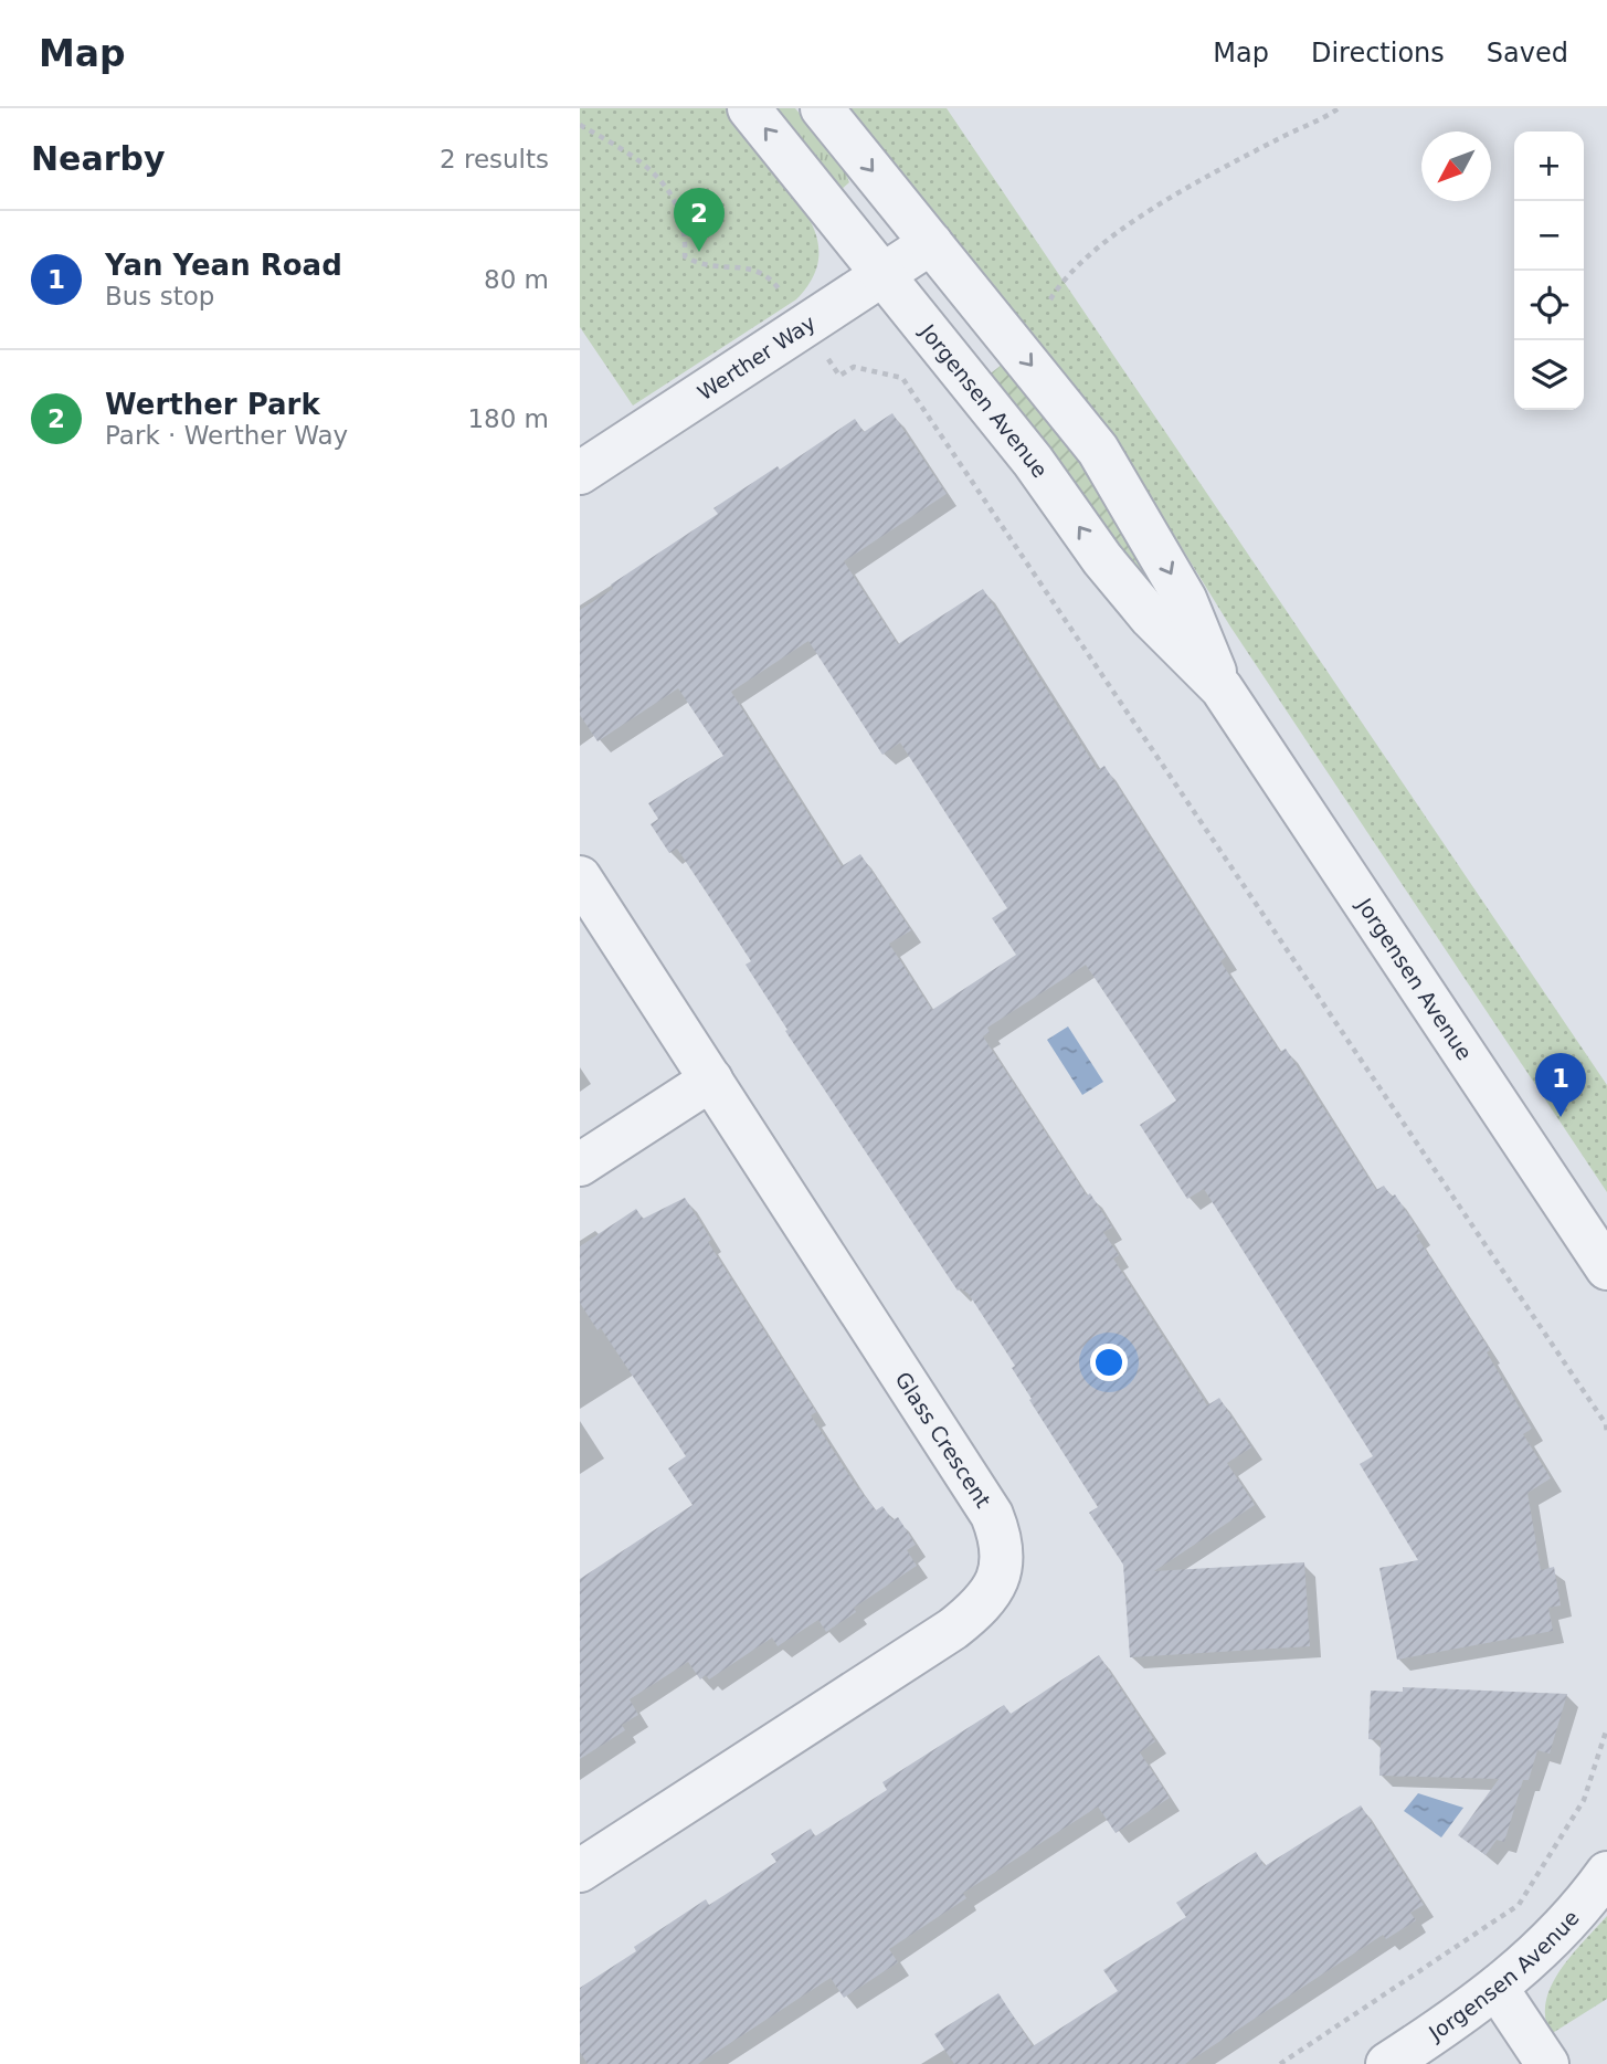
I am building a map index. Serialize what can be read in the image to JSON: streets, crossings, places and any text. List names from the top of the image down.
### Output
{
  "streets": {
    "street": ["Werther Way", "Jorgensen Avenue", "Glass Crescent"]
  },
  "crossings": [
    ["Werther Way", "Jorgensen Avenue"]
  ],
  "north": "bottom left",
  "page": {
    "header": "Map",
    "nav": ["Map", "Directions", "Saved"],
    "heading": ["Nearby", "2 results"],
    "map_buttons": ["+", "−"],
    "pins": ["2", "1"],
    "list": [
      {
        "mark": "1",
        "name": "Yan Yean Road",
        "note": "Bus stop",
        "value": "80 m"
      },
      {
        "mark": "2",
        "name": "Werther Park",
        "note": "Park · Werther Way",
        "value": "180 m"
      }
    ]
  }
}
